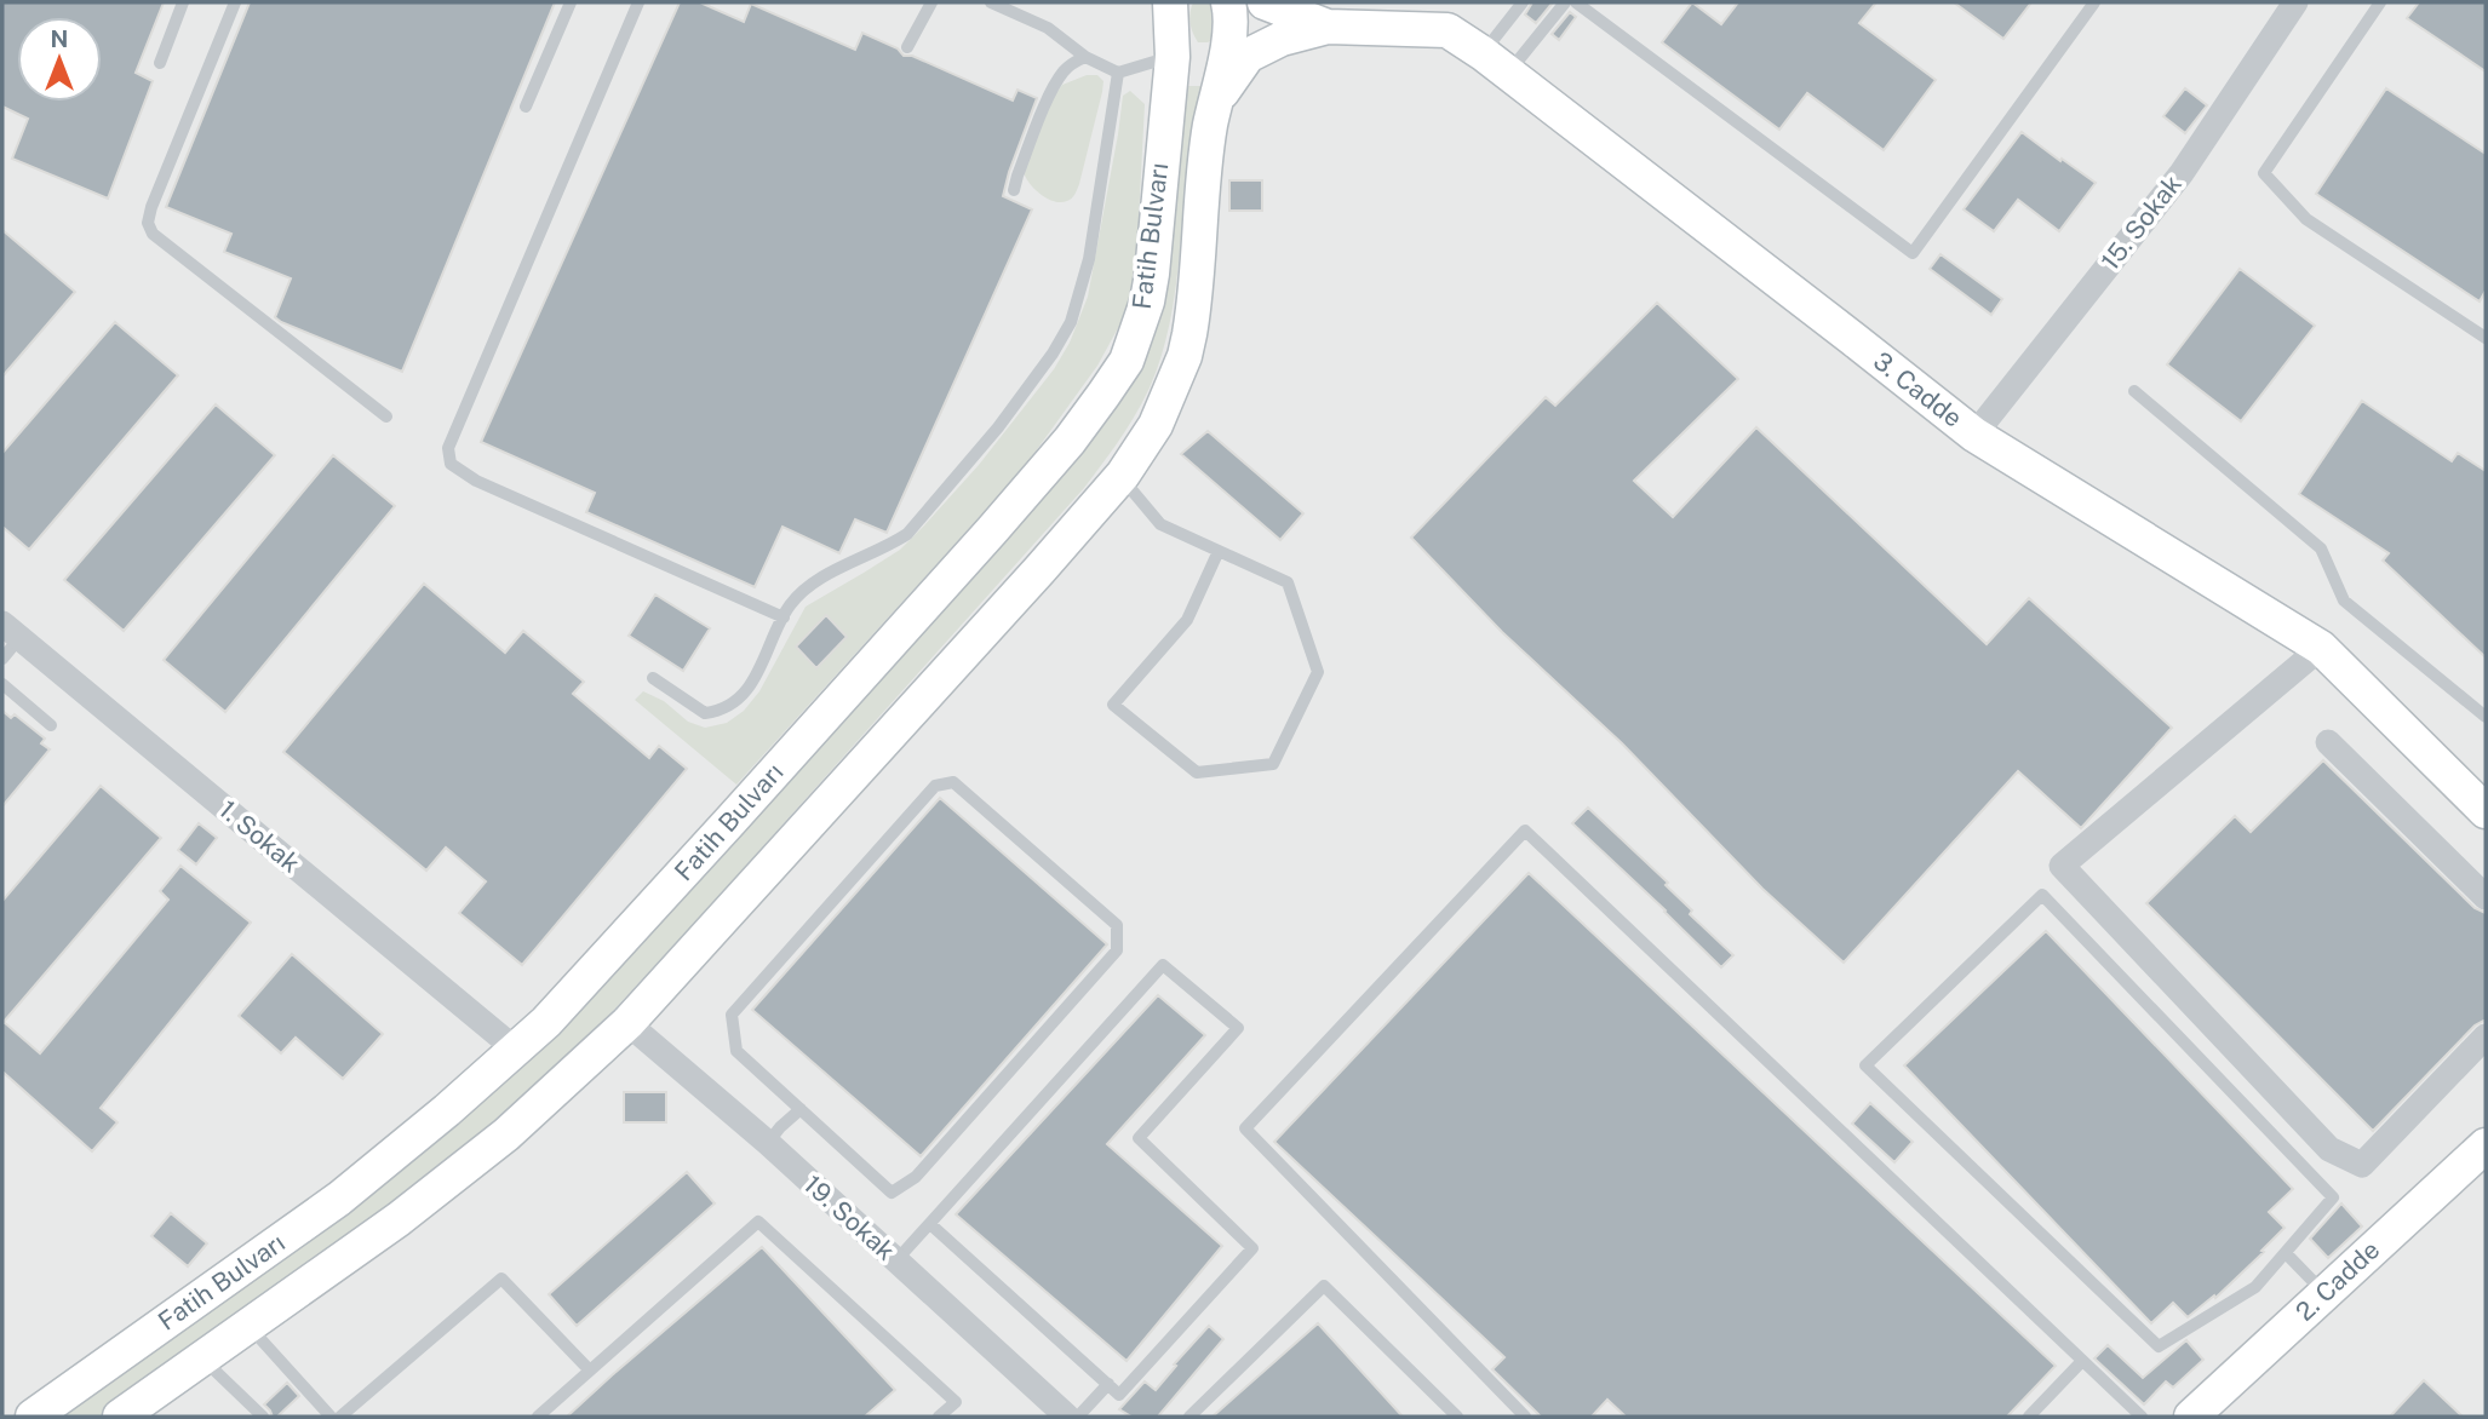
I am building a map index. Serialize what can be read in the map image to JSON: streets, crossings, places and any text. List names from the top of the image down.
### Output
{
  "streets": {
    "main road": ["Fatih Bulvarı", "3. Cadde", "2. Cadde"],
    "street": ["15. Sokak", "1. Sokak", "19. Sokak"]
  },
  "crossings": [
    ["15. Sokak", "3. Cadde"],
    ["Fatih Bulvarı", "1. Sokak"],
    ["Fatih Bulvarı", "19. Sokak"]
  ],
  "north": "top"
}
